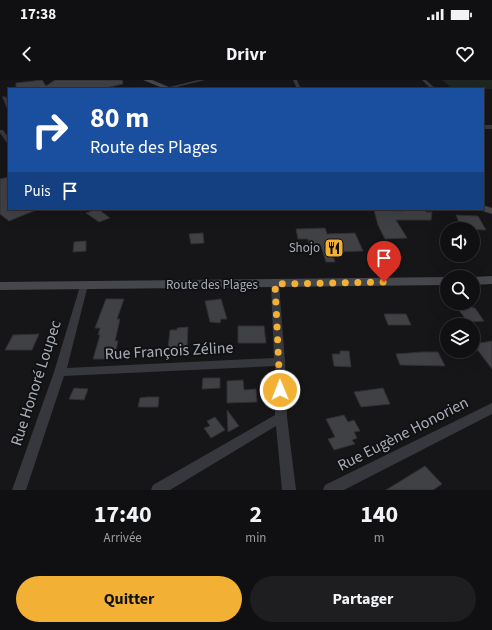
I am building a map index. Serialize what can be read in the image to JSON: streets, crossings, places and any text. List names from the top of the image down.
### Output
{
  "streets": {
    "street": [
      "Route des Plages",
      "Rue François Zéline",
      "Rue Honoré Loupec",
      "Rue Eugène Honorien"
    ]
  },
  "crossings": [
    ["Route des Plages", "Rue Honoré Loupec"],
    ["Rue François Zéline", "Rue Honoré Loupec"]
  ],
  "places": {
    "restaurant": ["Shojo"]
  },
  "page": {
    "status": "17:38",
    "header": "Drivr",
    "turn": ["80 m", "Route des Plages"],
    "then": "Puis",
    "eta": [
      "17:40",
      "Arrivée",
      "2",
      "min",
      "140",
      "m"
    ],
    "buttons": ["Quitter", "Partager"]
  }
}
